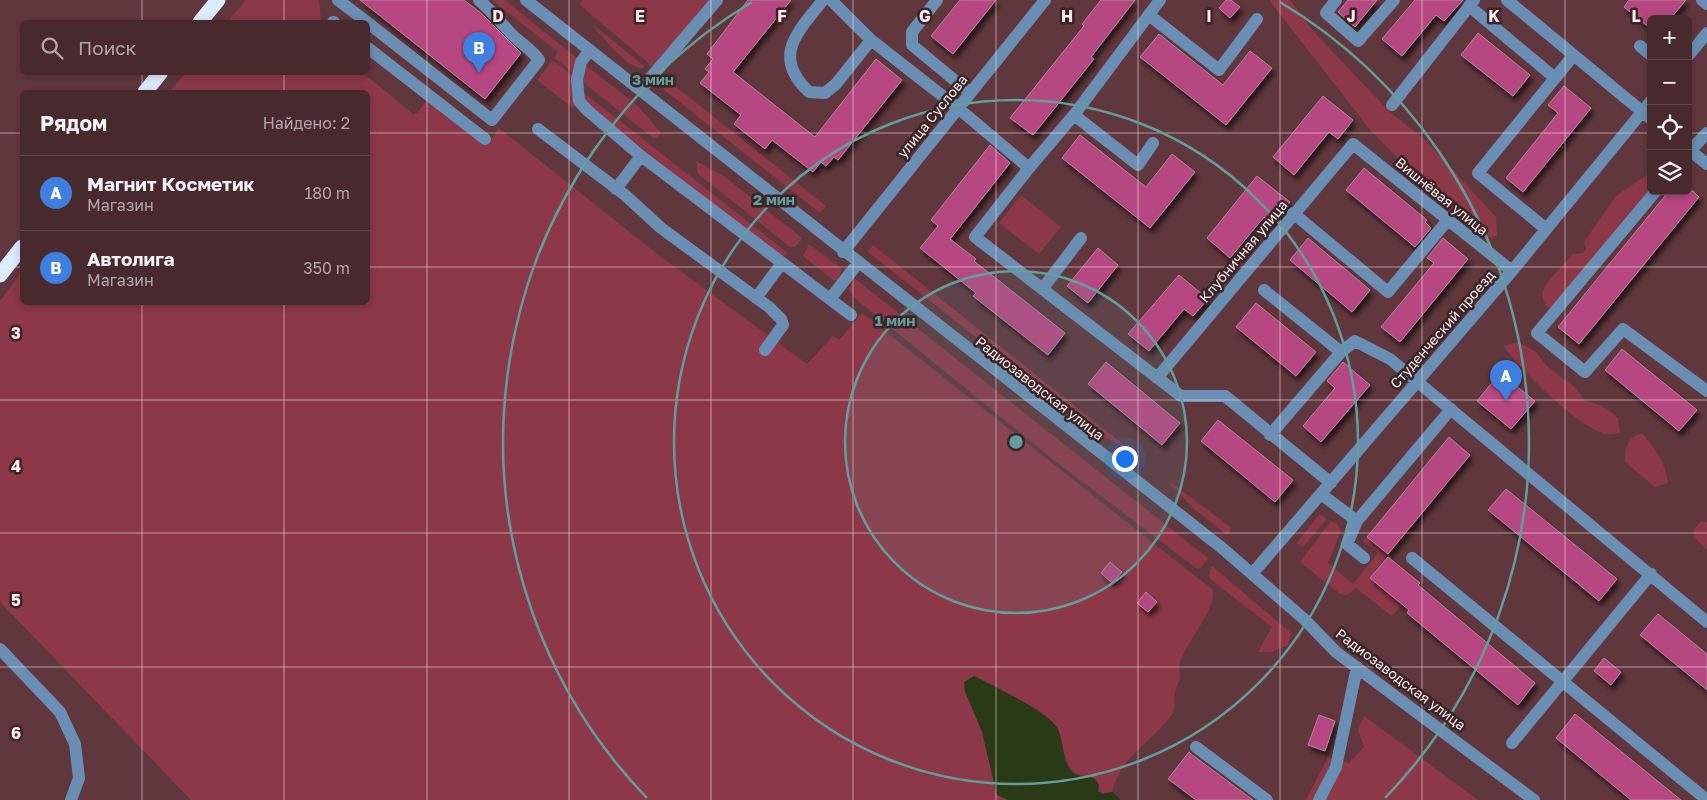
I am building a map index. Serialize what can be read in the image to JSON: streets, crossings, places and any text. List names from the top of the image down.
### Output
{
  "streets": {
    "street": [
      "улица Суслова",
      "Вишнёвая улица",
      "Клубничная улица",
      "Студенческий проезд",
      "Радиозаводская улица"
    ]
  },
  "crossings": [
    ["улица Суслова", "Радиозаводская улица"],
    ["Вишнёвая улица", "Клубничная улица"],
    ["Вишнёвая улица", "Студенческий проезд"],
    ["Студенческий проезд", "Радиозаводская улица"]
  ],
  "page": {
    "map_buttons": ["+", "−"],
    "search": "Поиск",
    "pins": ["B", "A"],
    "heading": ["Рядом", "Найдено: 2"],
    "list": [
      {
        "mark": "A",
        "name": "Магнит Косметик",
        "note": "Магазин",
        "value": "180 m"
      },
      {
        "mark": "B",
        "name": "Автолига",
        "note": "Магазин",
        "value": "350 m"
      }
    ]
  },
  "grid": {
    "columns": [
      "D",
      "E",
      "F",
      "G",
      "H",
      "I",
      "J",
      "K",
      "L"
    ],
    "rows": [
      "3",
      "4",
      "5",
      "6"
    ]
  },
  "rings": ["3 мин", "2 мин", "1 мин"]
}
